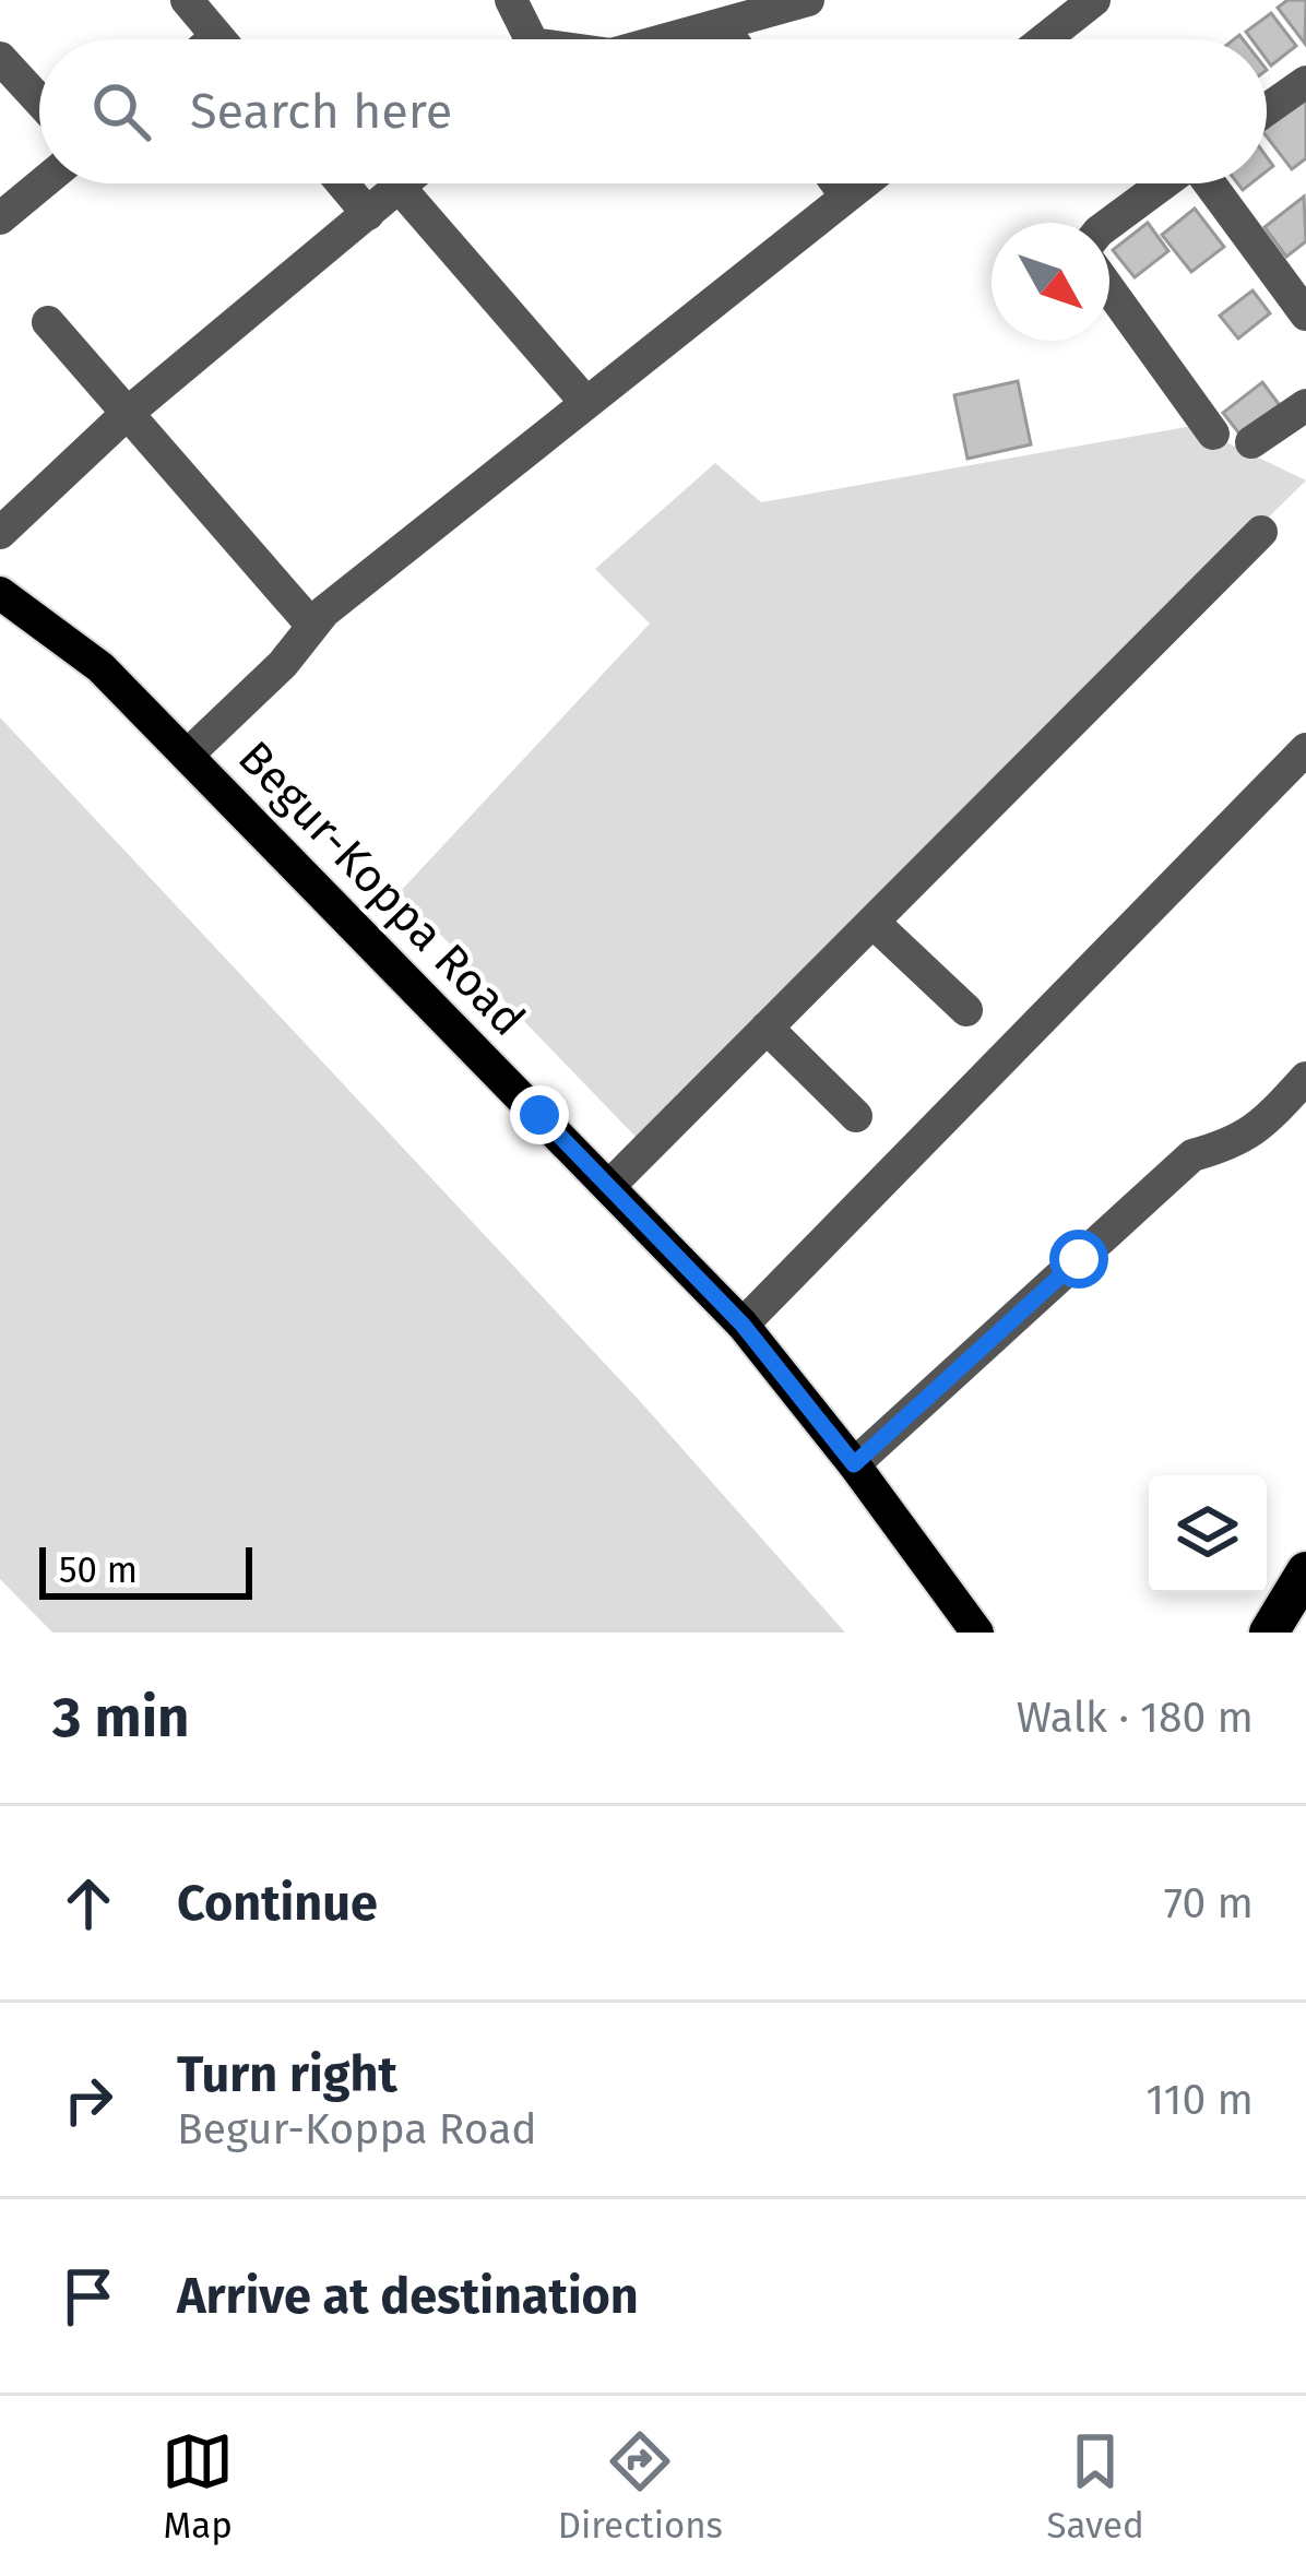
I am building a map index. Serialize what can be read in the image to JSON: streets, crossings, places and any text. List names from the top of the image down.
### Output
{
  "streets": {
    "main road": ["Begur-Koppa Road"]
  },
  "scale_bar": "50 m",
  "north": "bottom right",
  "page": {
    "search": "Search here",
    "scale": "50 m",
    "heading": ["3 min", "Walk · 180 m"],
    "list": [
      ["Continue", "70 m"],
      ["Turn right", "Begur-Koppa Road", "110 m"],
      "Arrive at destination"
    ],
    "nav": ["Map", "Directions", "Saved"]
  }
}
